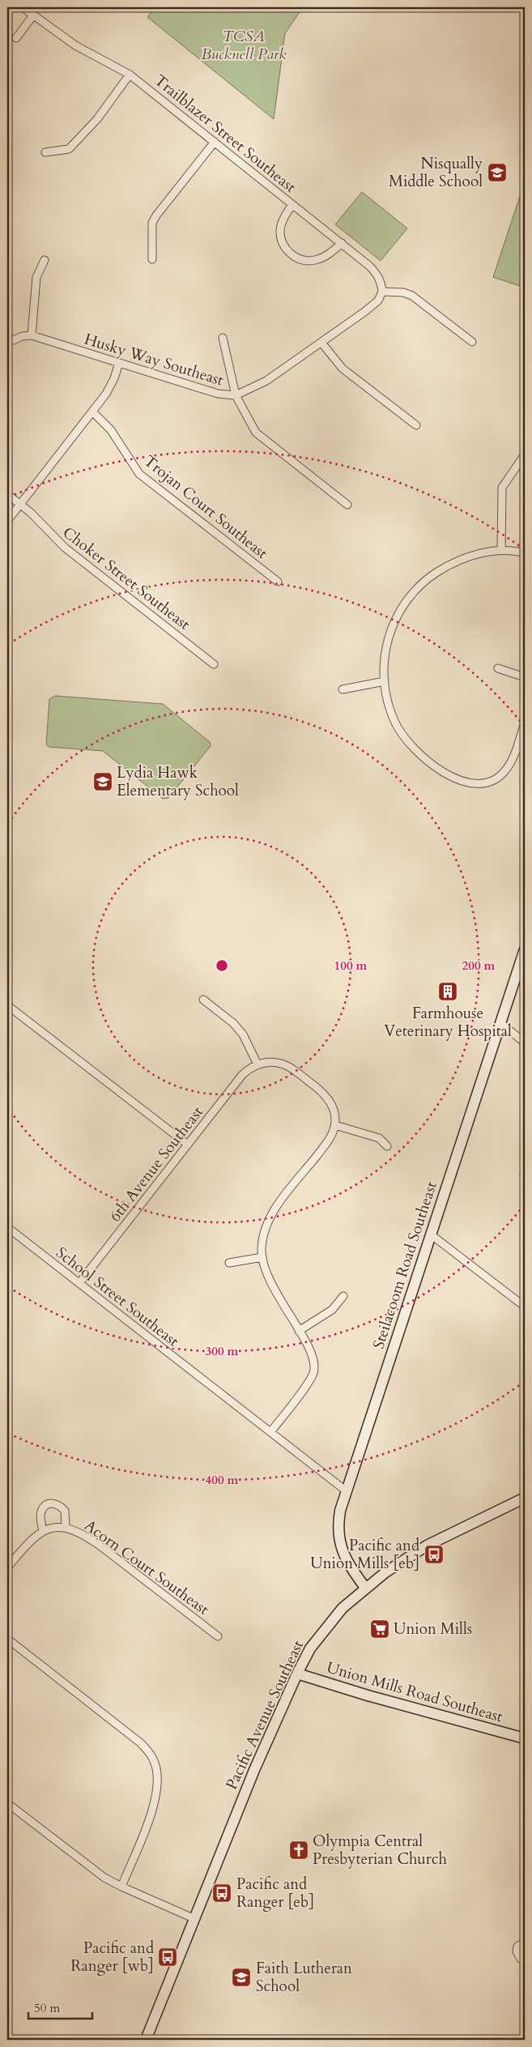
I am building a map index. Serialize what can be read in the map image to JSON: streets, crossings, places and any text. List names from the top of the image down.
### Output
{
  "streets": {
    "street": [
      "Trailblazer Street Southeast",
      "Husky Way Southeast",
      "Trojan Court Southeast",
      "Choker Street Southeast",
      "6th Avenue Southeast",
      "Steilacoom Road Southeast",
      "School Street Southeast",
      "Acorn Court Southeast",
      "Union Mills Road Southeast",
      "Pacific Avenue Southeast"
    ]
  },
  "crossings": [
    ["Trailblazer Street Southeast", "Husky Way Southeast"],
    ["6th Avenue Southeast", "School Street Southeast"],
    ["Steilacoom Road Southeast", "School Street Southeast"],
    ["Steilacoom Road Southeast", "Pacific Avenue Southeast"],
    ["Union Mills Road Southeast", "Pacific Avenue Southeast"]
  ],
  "parks": ["TCSA Bucknell Park"],
  "places": {
    "school or university": ["Nisqually Middle School", "Lydia Hawk Elementary School", "Faith Lutheran School"],
    "building": ["Farmhouse Veterinary Hospital"],
    "bus stop": ["Pacific and Union Mills [eb]", "Pacific and Ranger [eb]", "Pacific and Ranger [wb]"],
    "supermarket": ["Union Mills"],
    "church": ["Olympia Central Presbyterian Church"]
  },
  "scale_bar": "50 m",
  "rings": [
    "100 m",
    "200 m",
    "300 m",
    "400 m"
  ]
}
